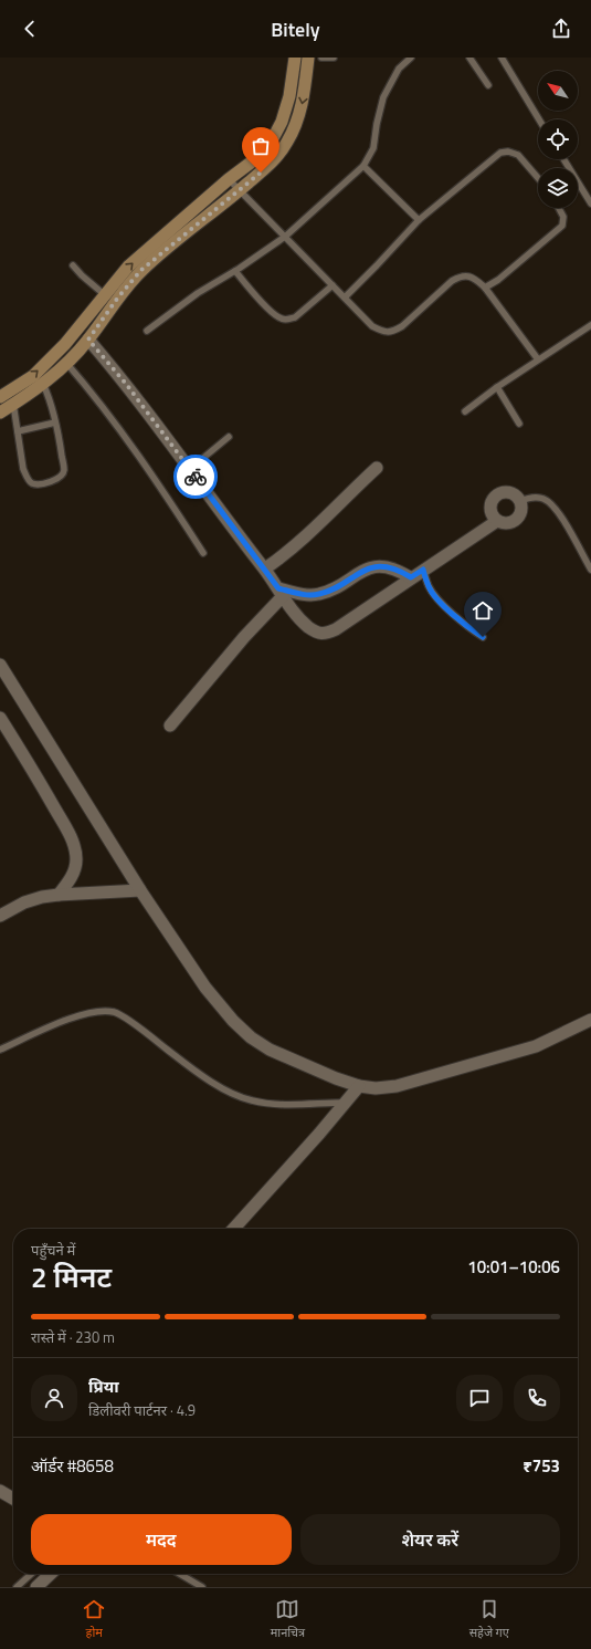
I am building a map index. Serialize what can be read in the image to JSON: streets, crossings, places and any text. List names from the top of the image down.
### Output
{
  "north": "top left",
  "page": {
    "header": "Bitely",
    "heading": ["2 मिनट", "पहुँचने में", "10:01–10:06"],
    "panel": [
      "प्रिया",
      "डिलीवरी पार्टनर · 4.9",
      "ऑर्डर #8658",
      "₹753"
    ],
    "bar": "रास्ते में · 230 m",
    "buttons": ["मदद", "शेयर करें"],
    "tabs": ["होम", "मानचित्र", "सहेजे गए"]
  }
}
